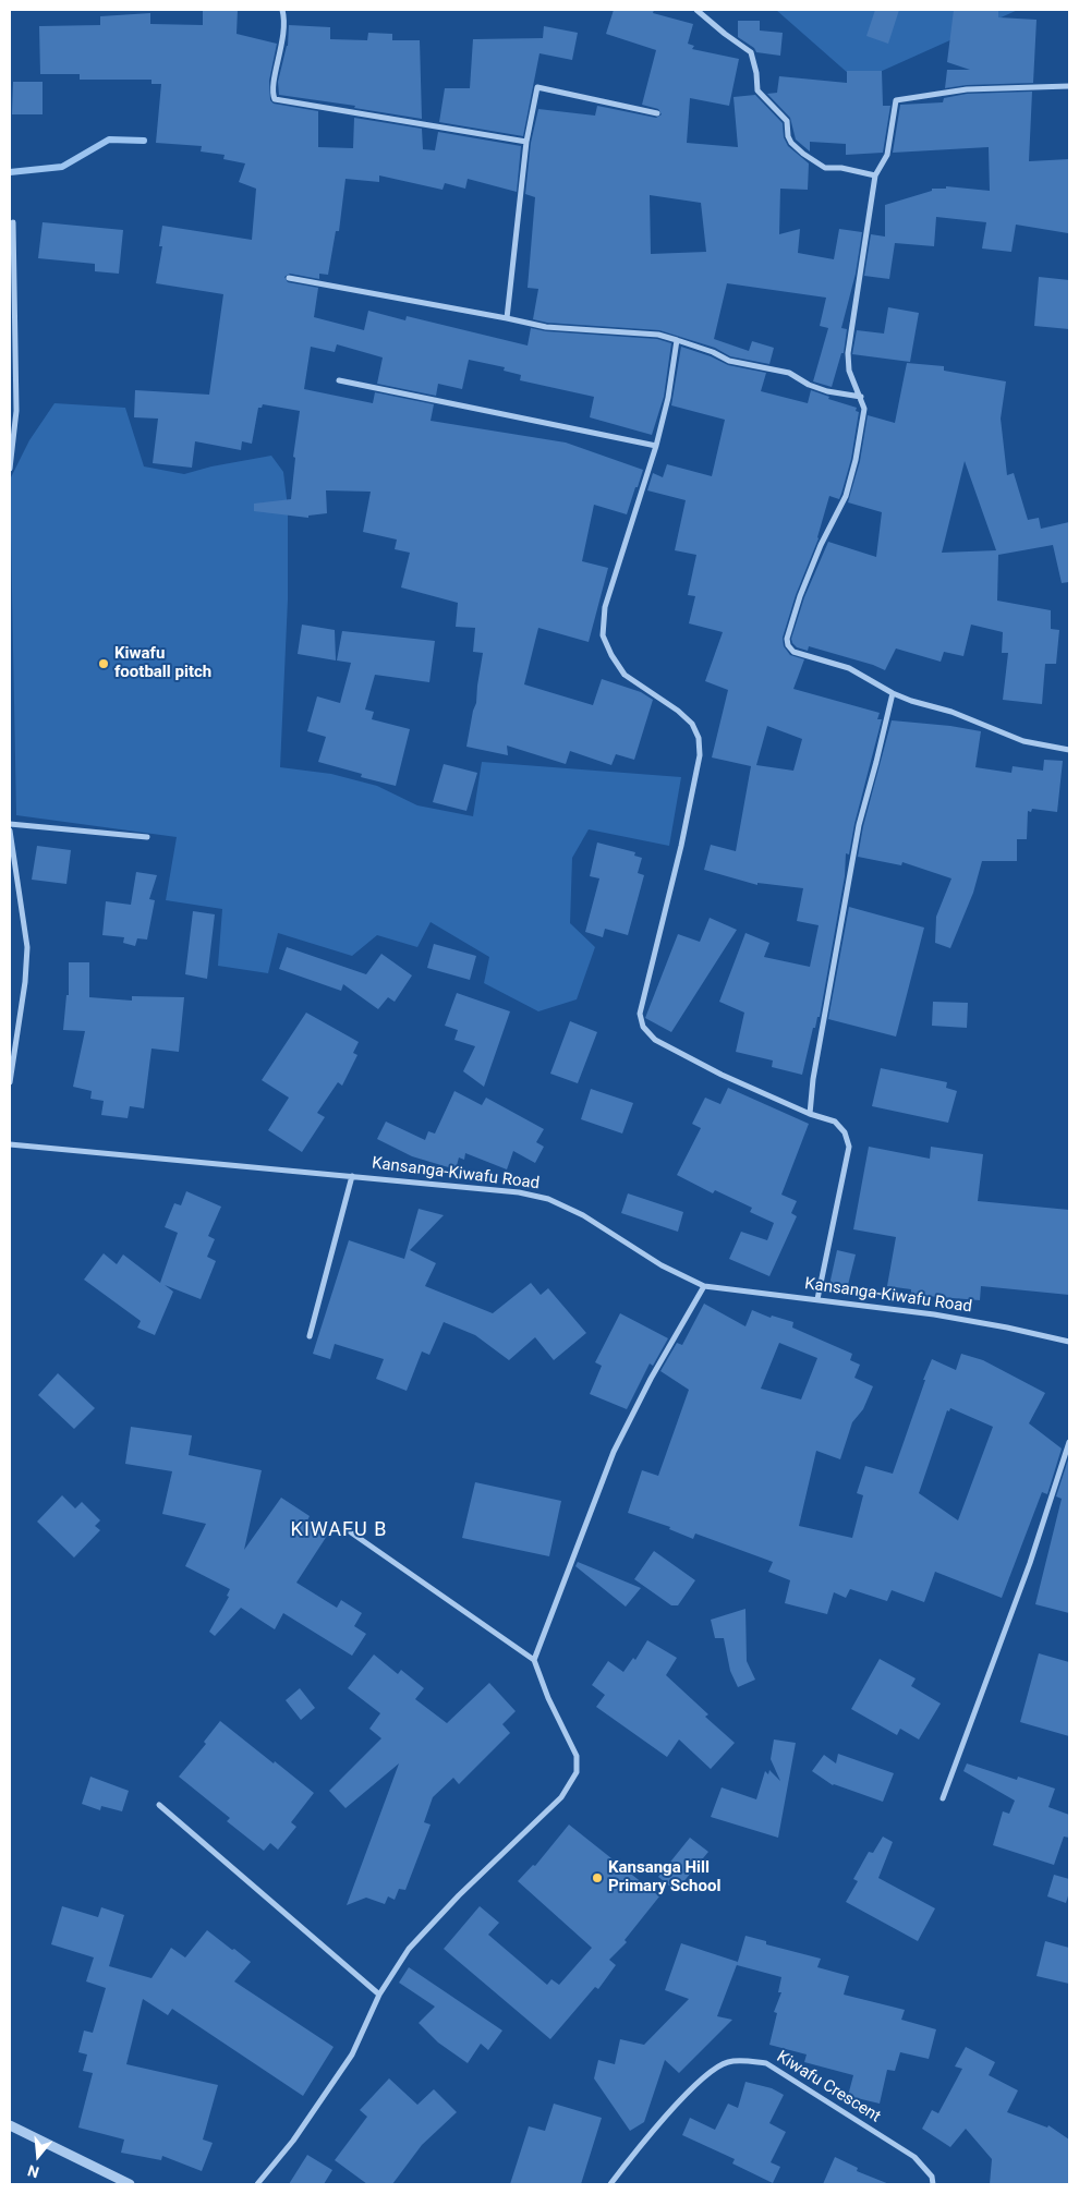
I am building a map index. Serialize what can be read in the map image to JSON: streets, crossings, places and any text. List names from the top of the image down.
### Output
{
  "streets": {
    "street": ["Kansanga-Kiwafu Road", "Kiwafu Crescent"]
  },
  "districts": ["KIWAFU B"],
  "places": ["Kiwafu football pitch", "Kansanga Hill Primary School"],
  "north": "bottom"
}
